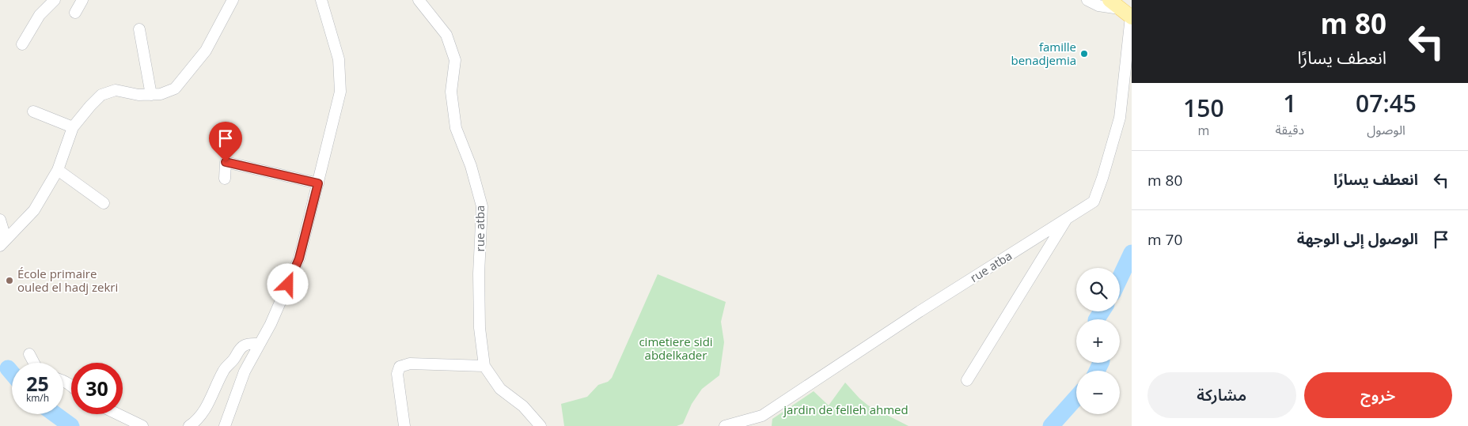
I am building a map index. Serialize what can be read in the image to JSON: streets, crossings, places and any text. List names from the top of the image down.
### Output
{
  "streets": {
    "street": ["rue atba"]
  },
  "parks": ["cimetiere sidi abdelkader", "jardin de felleh ahmed"],
  "places": ["famille benadjemia", "École primaire ouled el hadj zekri"],
  "page": {
    "turn": ["80 m", "انعطف يسارًا"],
    "eta": [
      "07:45",
      "الوصول",
      "1",
      "دقيقة",
      "150",
      "m"
    ],
    "list": [
      {
        "name": "انعطف يسارًا",
        "value": "80 m"
      },
      {
        "name": "الوصول إلى الوجهة",
        "value": "70 m"
      }
    ],
    "map_buttons": ["+", "−"],
    "speed": "25 km/h",
    "limit": "30",
    "buttons": ["خروج", "مشاركة"]
  }
}
